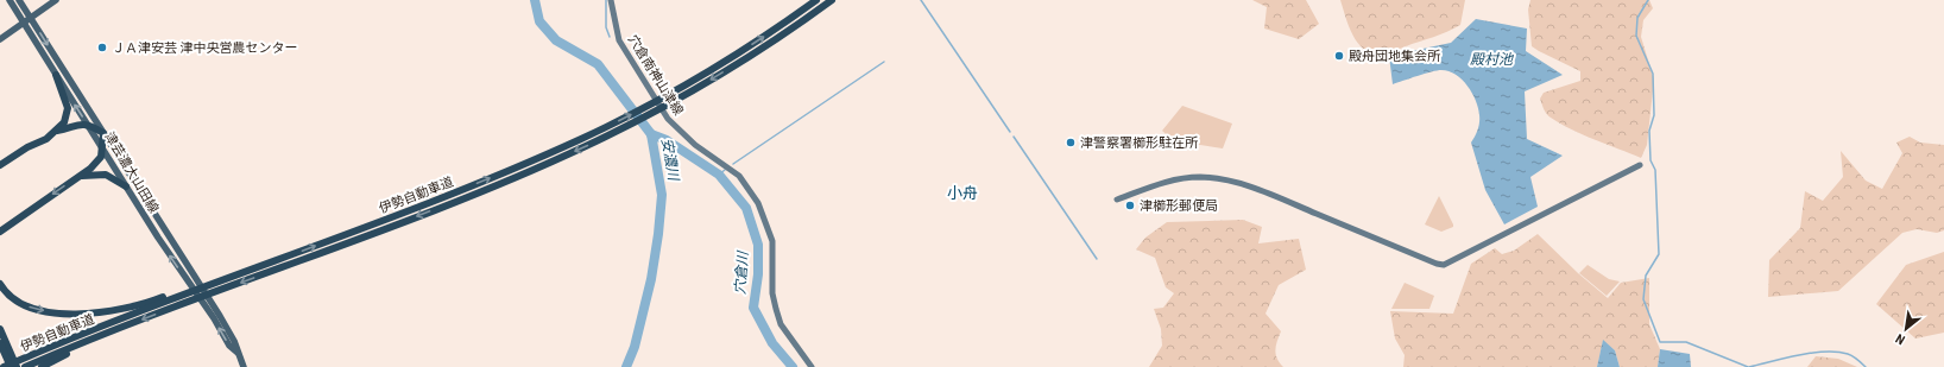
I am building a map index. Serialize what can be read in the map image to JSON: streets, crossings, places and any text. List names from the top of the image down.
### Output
{
  "streets": {
    "highway": ["伊勢自動車道"],
    "main road": ["津芸濃大山田線"],
    "street": ["穴倉南神山津線"]
  },
  "districts": ["小舟"],
  "water": ["殿村池", "安濃川", "穴倉川"],
  "places": [
    "ＪＡ津安芸 津中央営農センター",
    "殿舟団地集会所",
    "津警察署櫛形駐在所",
    "津櫛形郵便局"
  ],
  "north": "bottom left"
}
